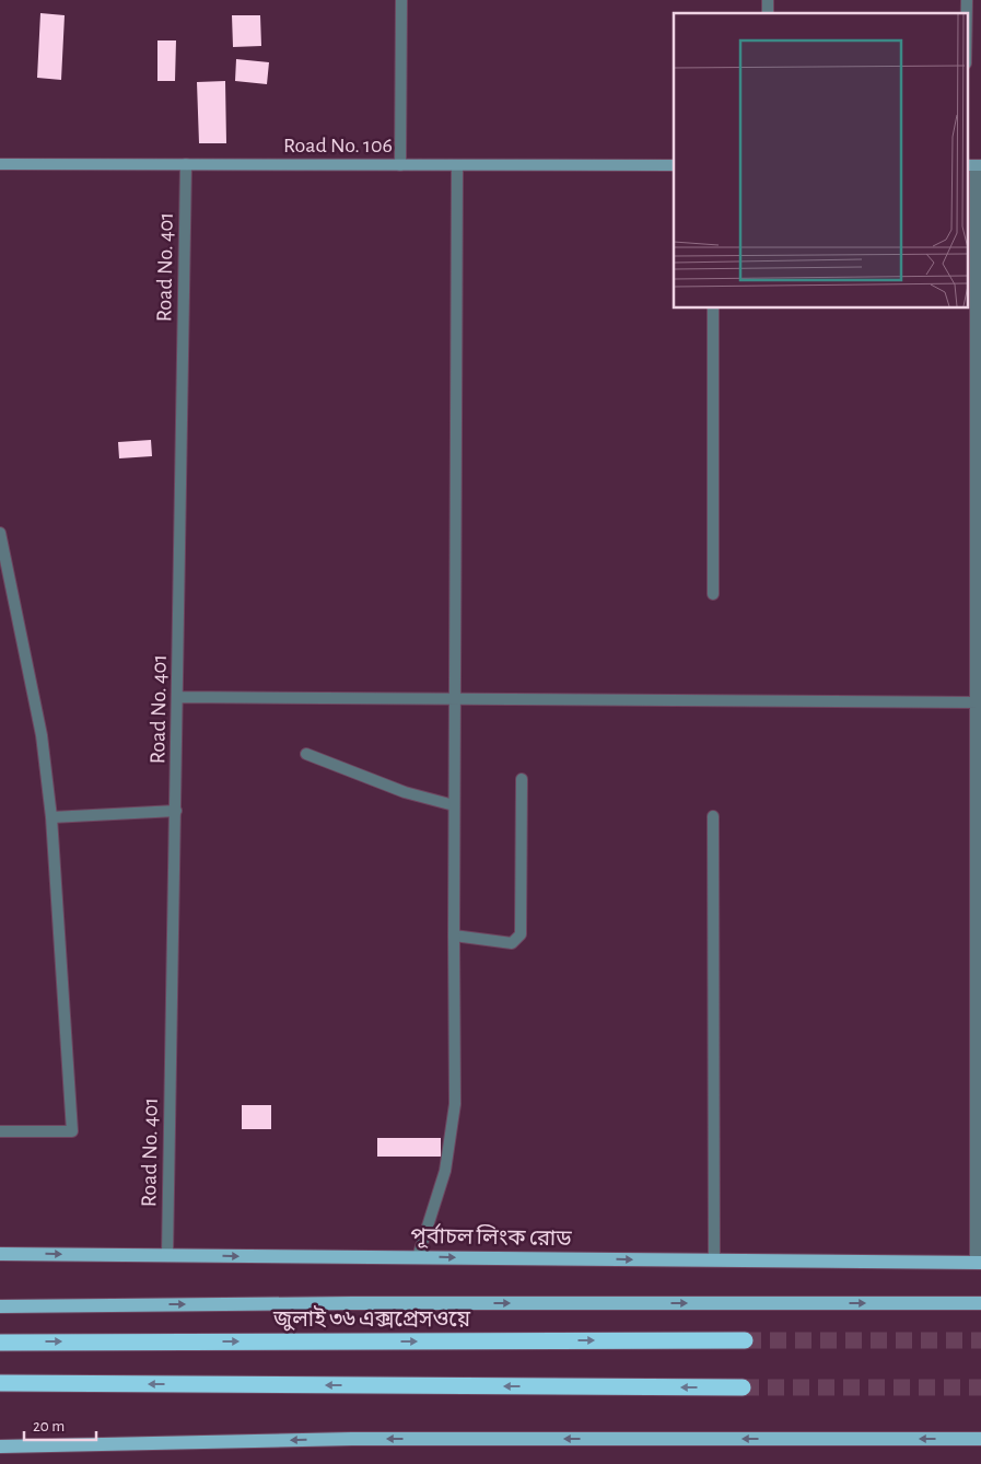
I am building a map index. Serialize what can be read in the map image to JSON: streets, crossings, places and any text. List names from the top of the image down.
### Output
{
  "streets": {
    "highway": ["জুলাই ৩৬ এক্সপ্রেসওয়ে"],
    "main road": ["পূর্বাচল লিংক রোড"],
    "street": ["Road No. 106", "Road No. 401"]
  },
  "crossings": [
    ["Road No. 106", "Road No. 401"],
    ["Road No. 401", "পূর্বাচল লিংক রোড"]
  ],
  "scale_bar": "20 m"
}
